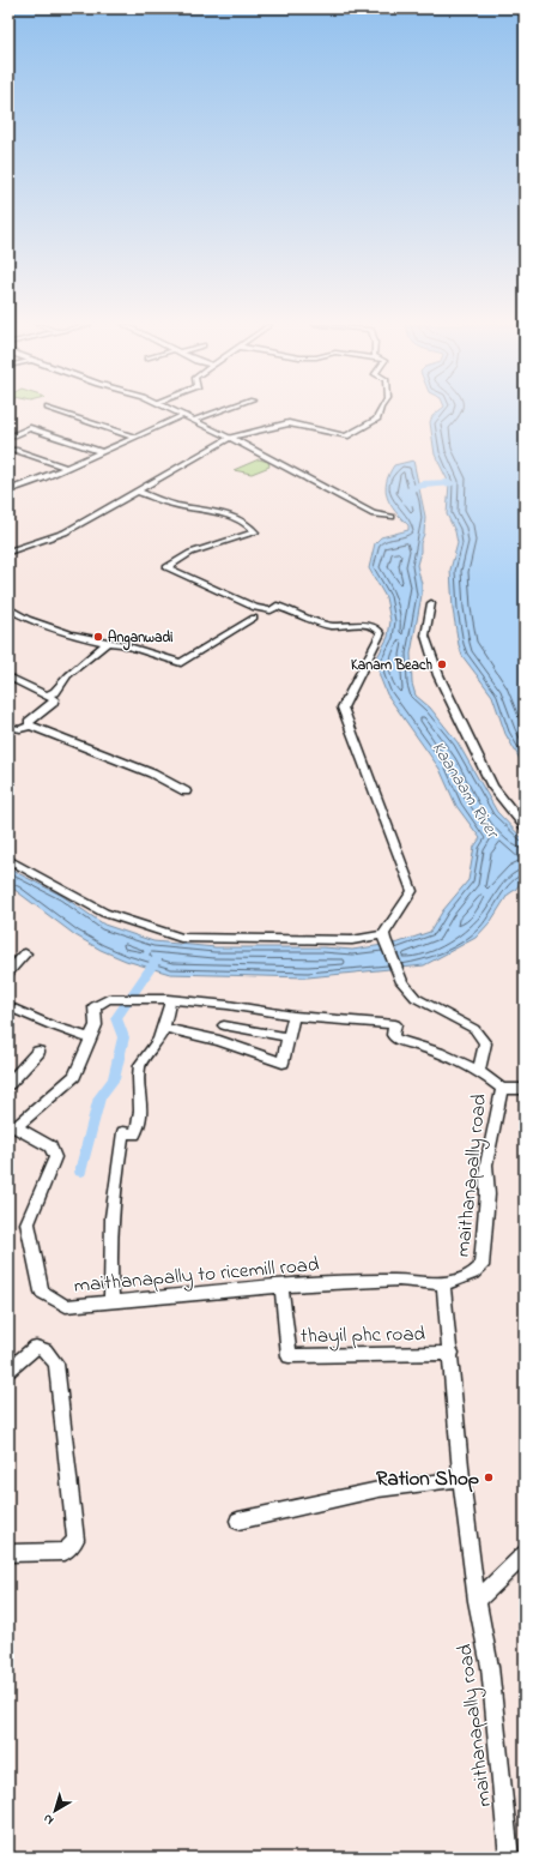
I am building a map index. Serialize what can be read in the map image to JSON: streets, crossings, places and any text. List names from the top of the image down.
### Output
{
  "streets": {
    "street": ["maithanapally road", "maithanapally to ricemill road", "thayil phc road"]
  },
  "crossings": [
    ["maithanapally road", "maithanapally to ricemill road"],
    ["maithanapally road", "thayil phc road"],
    ["maithanapally to ricemill road", "thayil phc road"]
  ],
  "water": ["Kaanaam River"],
  "places": ["Anganwadi", "Kanam Beach", "Ration Shop"],
  "north": "bottom left"
}
